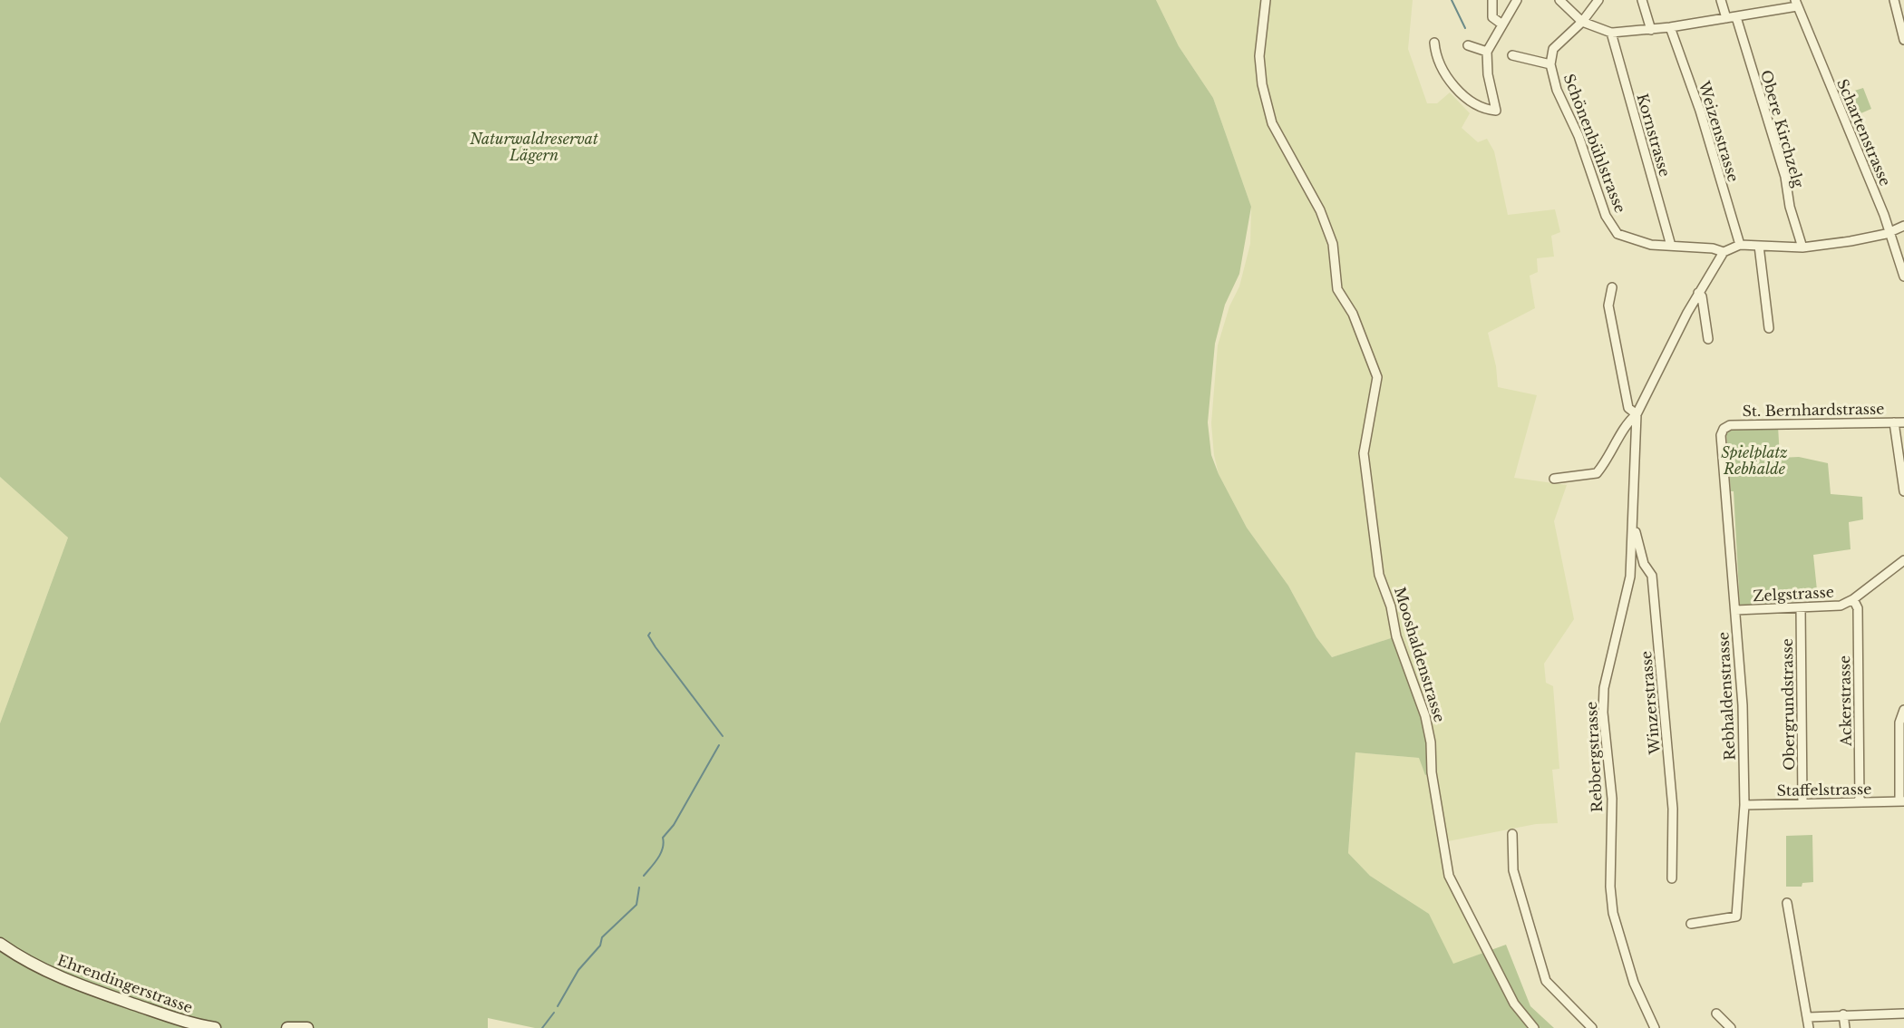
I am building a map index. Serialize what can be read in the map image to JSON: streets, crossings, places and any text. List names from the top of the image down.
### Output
{
  "streets": {
    "main road": ["Ehrendingerstrasse"],
    "street": [
      "Obere Kirchzelg",
      "Weizenstrasse",
      "Schartenstrasse",
      "Kornstrasse",
      "Schönenbühlstrasse",
      "St. Bernhardstrasse",
      "Zelgstrasse",
      "Mooshaldenstrasse",
      "Rebhaldenstrasse",
      "Ackerstrasse",
      "Winzerstrasse",
      "Obergrundstrasse",
      "Rebbergstrasse",
      "Staffelstrasse"
    ]
  },
  "crossings": [
    ["Kornstrasse", "Schönenbühlstrasse"],
    ["Schönenbühlstrasse", "Rebbergstrasse"],
    ["St. Bernhardstrasse", "Rebhaldenstrasse"],
    ["Zelgstrasse", "Rebhaldenstrasse"],
    ["Zelgstrasse", "Ackerstrasse"],
    ["Zelgstrasse", "Obergrundstrasse"],
    ["Rebhaldenstrasse", "Staffelstrasse"],
    ["Ackerstrasse", "Staffelstrasse"],
    ["Winzerstrasse", "Rebbergstrasse"],
    ["Obergrundstrasse", "Staffelstrasse"]
  ],
  "parks": ["Naturwaldreservat Lägern", "Spielplatz Rebhalde"]
}
